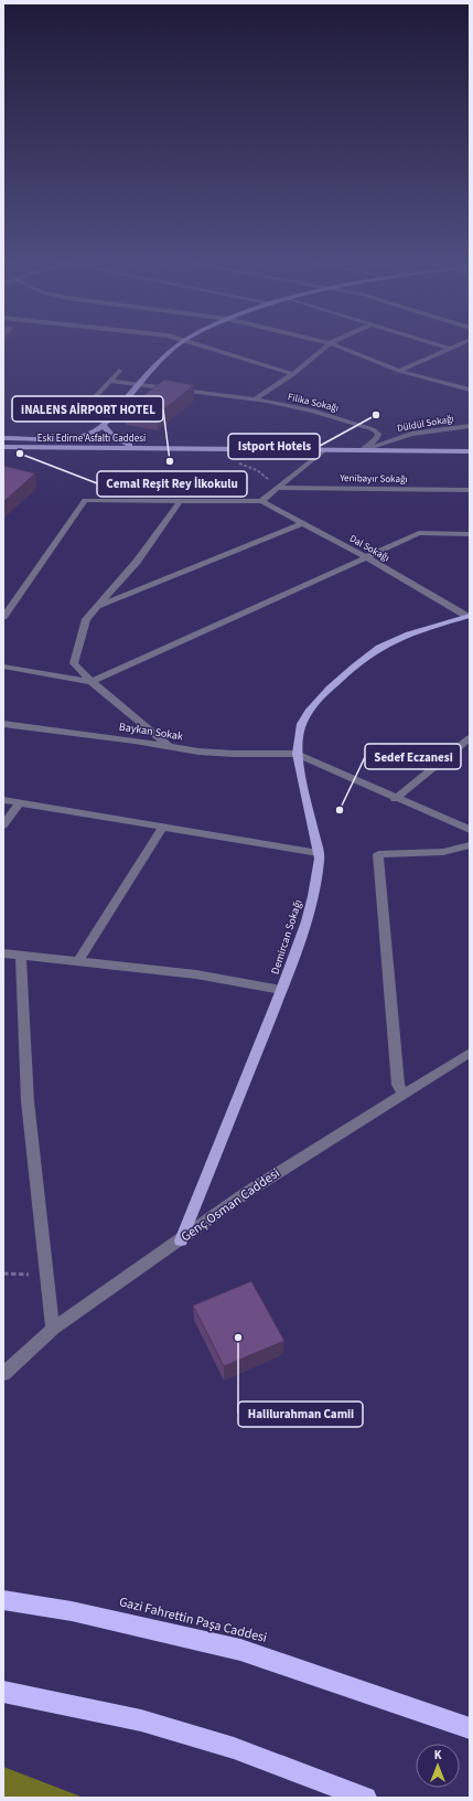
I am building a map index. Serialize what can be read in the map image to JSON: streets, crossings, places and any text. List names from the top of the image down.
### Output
{
  "streets": {
    "highway": ["Gazi Fahrettin Paşa Caddesi"],
    "main road": ["Eski Edirne Asfaltı Caddesi", "Demircan Sokağı"],
    "street": [
      "Filika Sokağı",
      "Düldül Sokağı",
      "Yenibayır Sokağı",
      "Dal Sokağı",
      "Baykan Sokak",
      "Genç Osman Caddesi"
    ]
  },
  "crossings": [
    ["Filika Sokağı", "Düldül Sokağı"],
    ["Filika Sokağı", "Eski Edirne Asfaltı Caddesi"],
    ["Düldül Sokağı", "Eski Edirne Asfaltı Caddesi"],
    ["Dal Sokağı", "Demircan Sokağı"],
    ["Baykan Sokak", "Demircan Sokağı"],
    ["Demircan Sokağı", "Genç Osman Caddesi"]
  ],
  "places": [
    "Istport Hotels",
    "Cemal Reşit Rey İlkokulu",
    "iNALENS AİRPORT HOTEL",
    "Sedef Eczanesi",
    "Halilurahman Camii"
  ],
  "north": "top"
}
